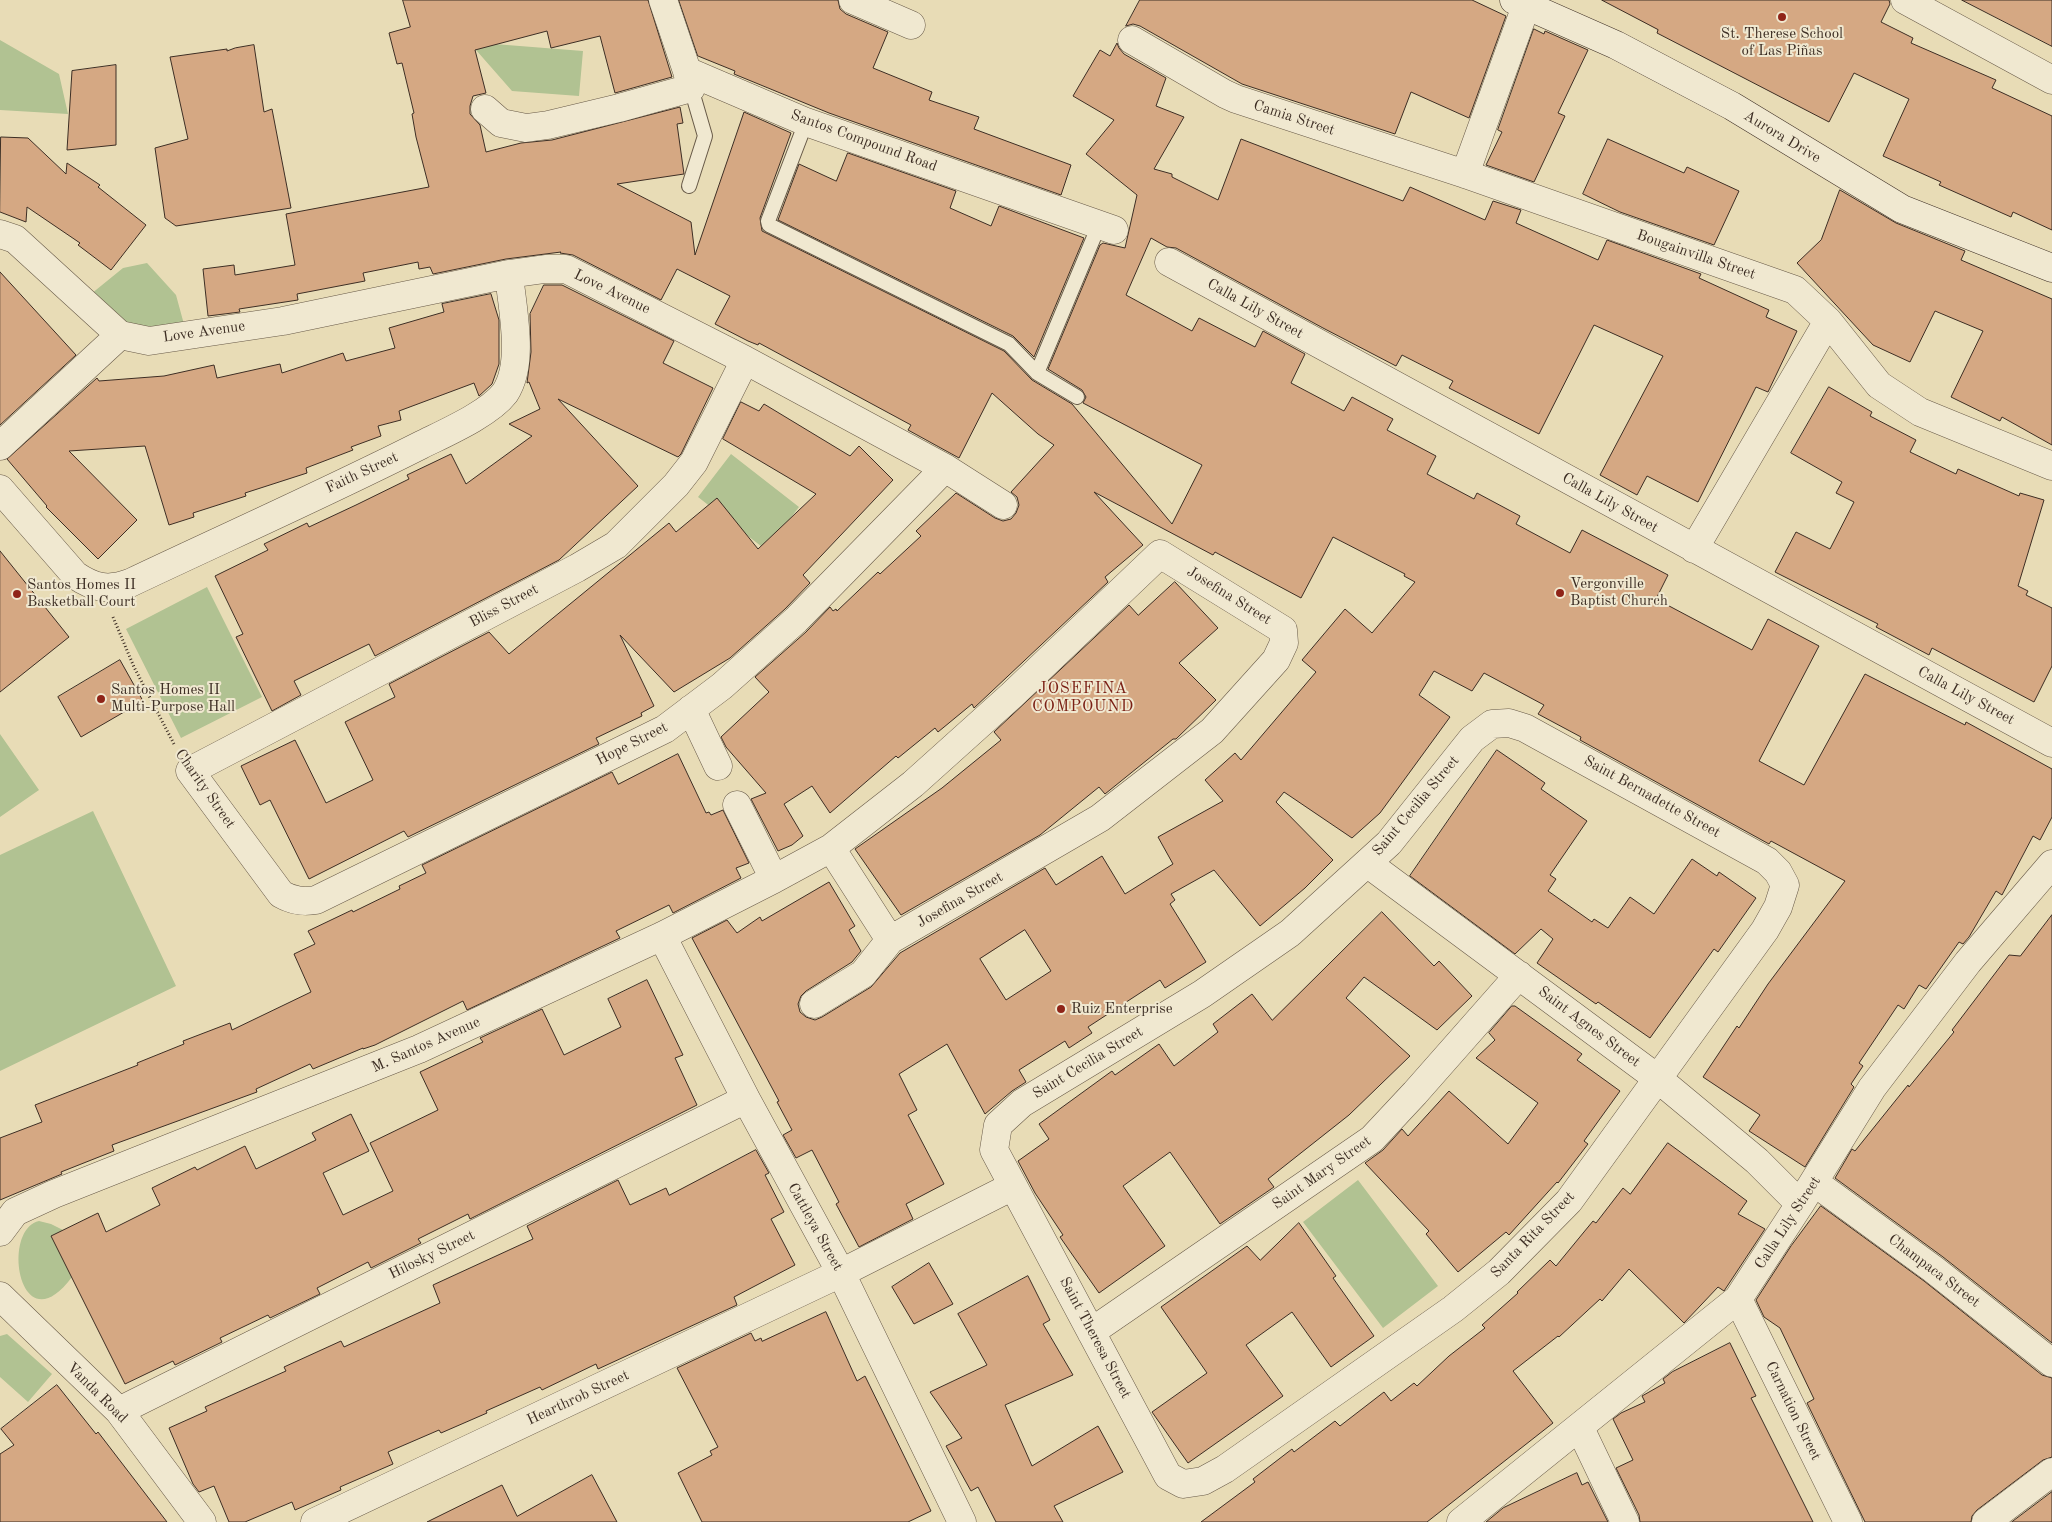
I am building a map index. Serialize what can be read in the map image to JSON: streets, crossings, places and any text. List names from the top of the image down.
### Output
{
  "streets": {
    "street": [
      "Camia Street",
      "Aurora Drive",
      "Santos Compound Road",
      "Bougainvilla Street",
      "Love Avenue",
      "Calla Lily Street",
      "Faith Street",
      "Josefina Street",
      "Bliss Street",
      "Hope Street",
      "Charity Street",
      "Saint Bernadette Street",
      "Saint Cecilia Street",
      "Saint Agnes Street",
      "M. Santos Avenue",
      "Saint Mary Street",
      "Cattleya Street",
      "Santa Rita Street",
      "Hilosky Street",
      "Champaca Street",
      "Saint Theresa Street",
      "Vanda Road",
      "Hearthrob Street",
      "Carnation Street"
    ]
  },
  "crossings": [
    ["Camia Street", "Bougainvilla Street"],
    ["Love Avenue", "Faith Street"],
    ["Love Avenue", "Bliss Street"],
    ["Love Avenue", "Hope Street"],
    ["Calla Lily Street", "Saint Agnes Street"],
    ["Calla Lily Street", "Champaca Street"],
    ["Calla Lily Street", "Carnation Street"],
    ["Faith Street", "Charity Street"],
    ["Josefina Street", "M. Santos Avenue"],
    ["Bliss Street", "Charity Street"],
    ["Hope Street", "Charity Street"],
    ["Saint Bernadette Street", "Saint Cecilia Street"],
    ["Saint Bernadette Street", "Santa Rita Street"],
    ["Saint Cecilia Street", "Saint Agnes Street"],
    ["Saint Cecilia Street", "Saint Theresa Street"],
    ["Saint Agnes Street", "Saint Mary Street"],
    ["Saint Agnes Street", "Santa Rita Street"],
    ["Saint Agnes Street", "Champaca Street"],
    ["M. Santos Avenue", "Cattleya Street"],
    ["Saint Mary Street", "Saint Theresa Street"],
    ["Cattleya Street", "Hilosky Street"],
    ["Cattleya Street", "Hearthrob Street"],
    ["Santa Rita Street", "Saint Theresa Street"],
    ["Hilosky Street", "Vanda Road"]
  ],
  "districts": ["JOSEFINA COMPOUND"],
  "places": [
    "St. Therese School of Las Piñas",
    "Vergonville Baptist Church",
    "Santos Homes II Basketball Court",
    "Santos Homes II Multi-Purpose Hall",
    "Ruiz Enterprise"
  ]
}
